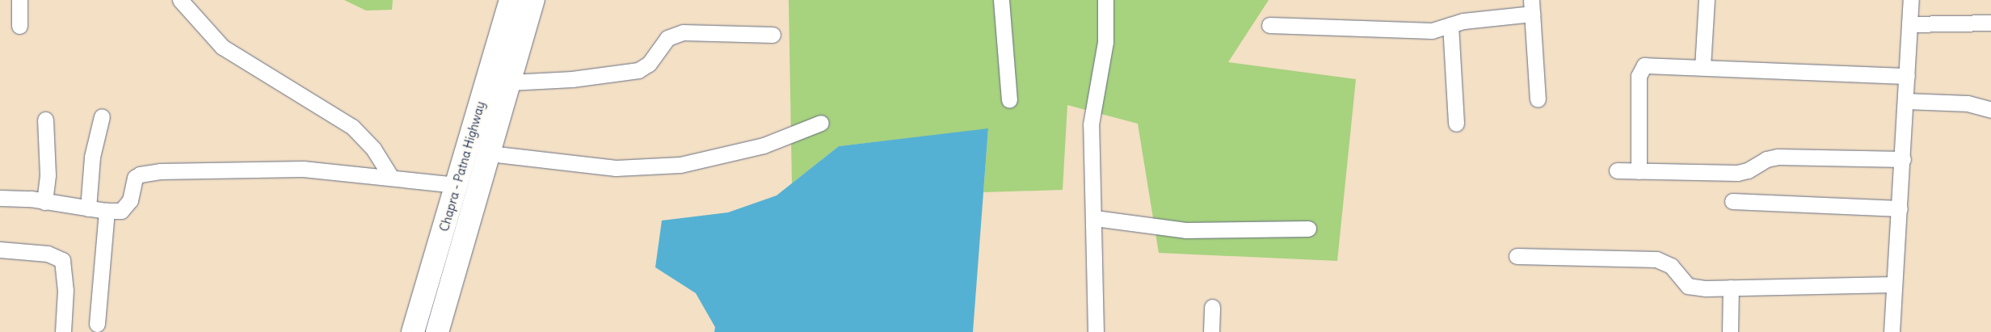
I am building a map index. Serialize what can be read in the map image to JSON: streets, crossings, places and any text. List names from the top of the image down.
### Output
{
  "streets": {
    "highway": ["Chapra - Patna Highway"]
  }
}
